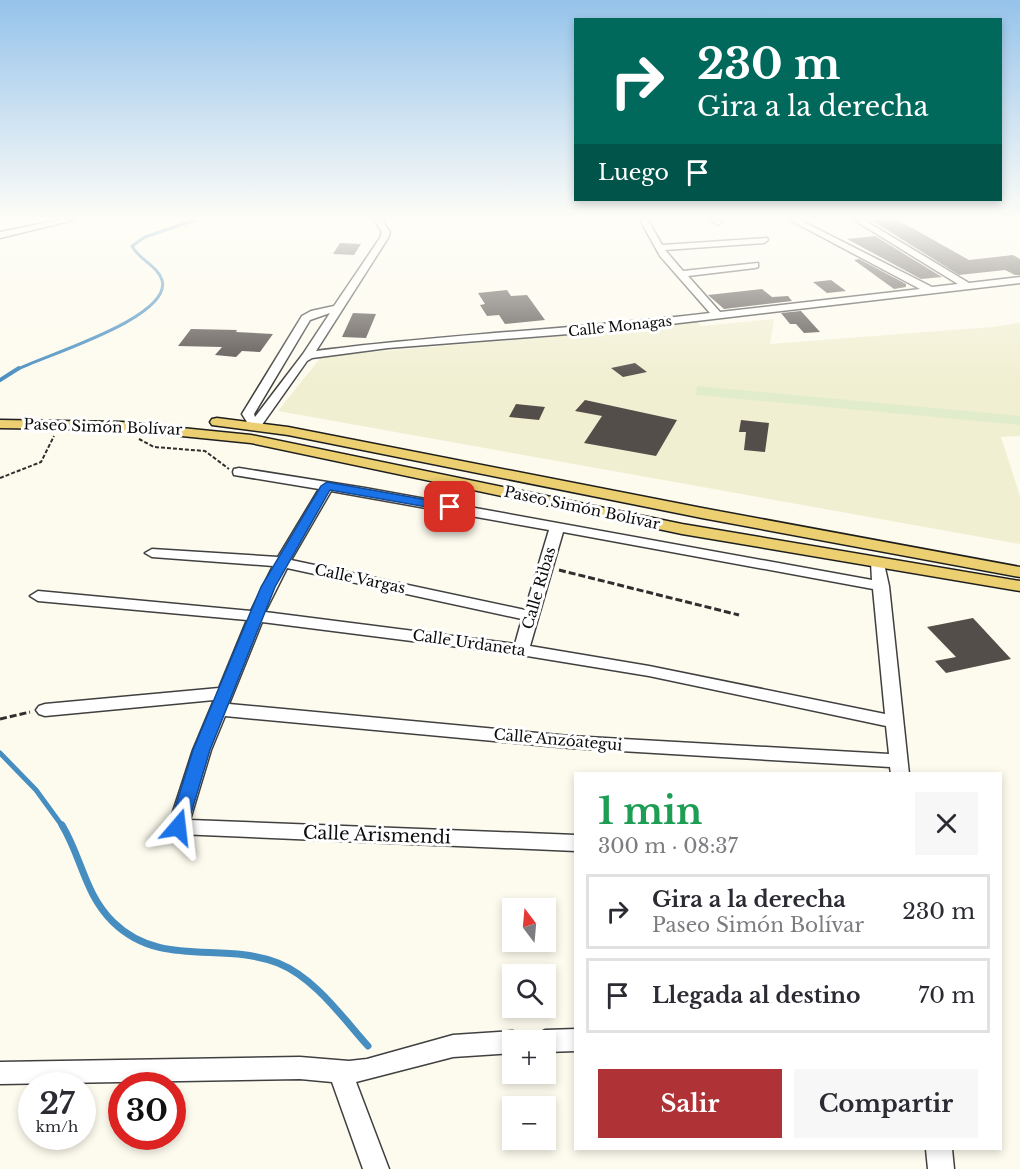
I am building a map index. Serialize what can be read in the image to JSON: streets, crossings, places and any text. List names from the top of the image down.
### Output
{
  "streets": {
    "main road": ["Paseo Simón Bolívar"],
    "street": [
      "Calle Monagas",
      "Calle Vargas",
      "Calle Ribas",
      "Calle Urdaneta",
      "Calle Anzóategui",
      "Calle Arismendi"
    ]
  },
  "crossings": [
    ["Paseo Simón Bolívar", "Calle Ribas"],
    ["Calle Vargas", "Calle Ribas"],
    ["Calle Ribas", "Calle Urdaneta"],
    ["Calle Anzóategui", "Calle Arismendi"]
  ],
  "north": "top",
  "page": {
    "turn": ["230 m", "Gira a la derecha"],
    "then": "Luego",
    "heading": ["1 min", "300 m · 08:37"],
    "list": [
      {
        "name": "Gira a la derecha",
        "note": "Paseo Simón Bolívar",
        "value": "230 m"
      },
      {
        "name": "Llegada al destino",
        "value": "70 m"
      }
    ],
    "map_buttons": ["+", "−"],
    "buttons": ["Salir", "Compartir"],
    "speed": "27 km/h",
    "limit": "30"
  }
}
